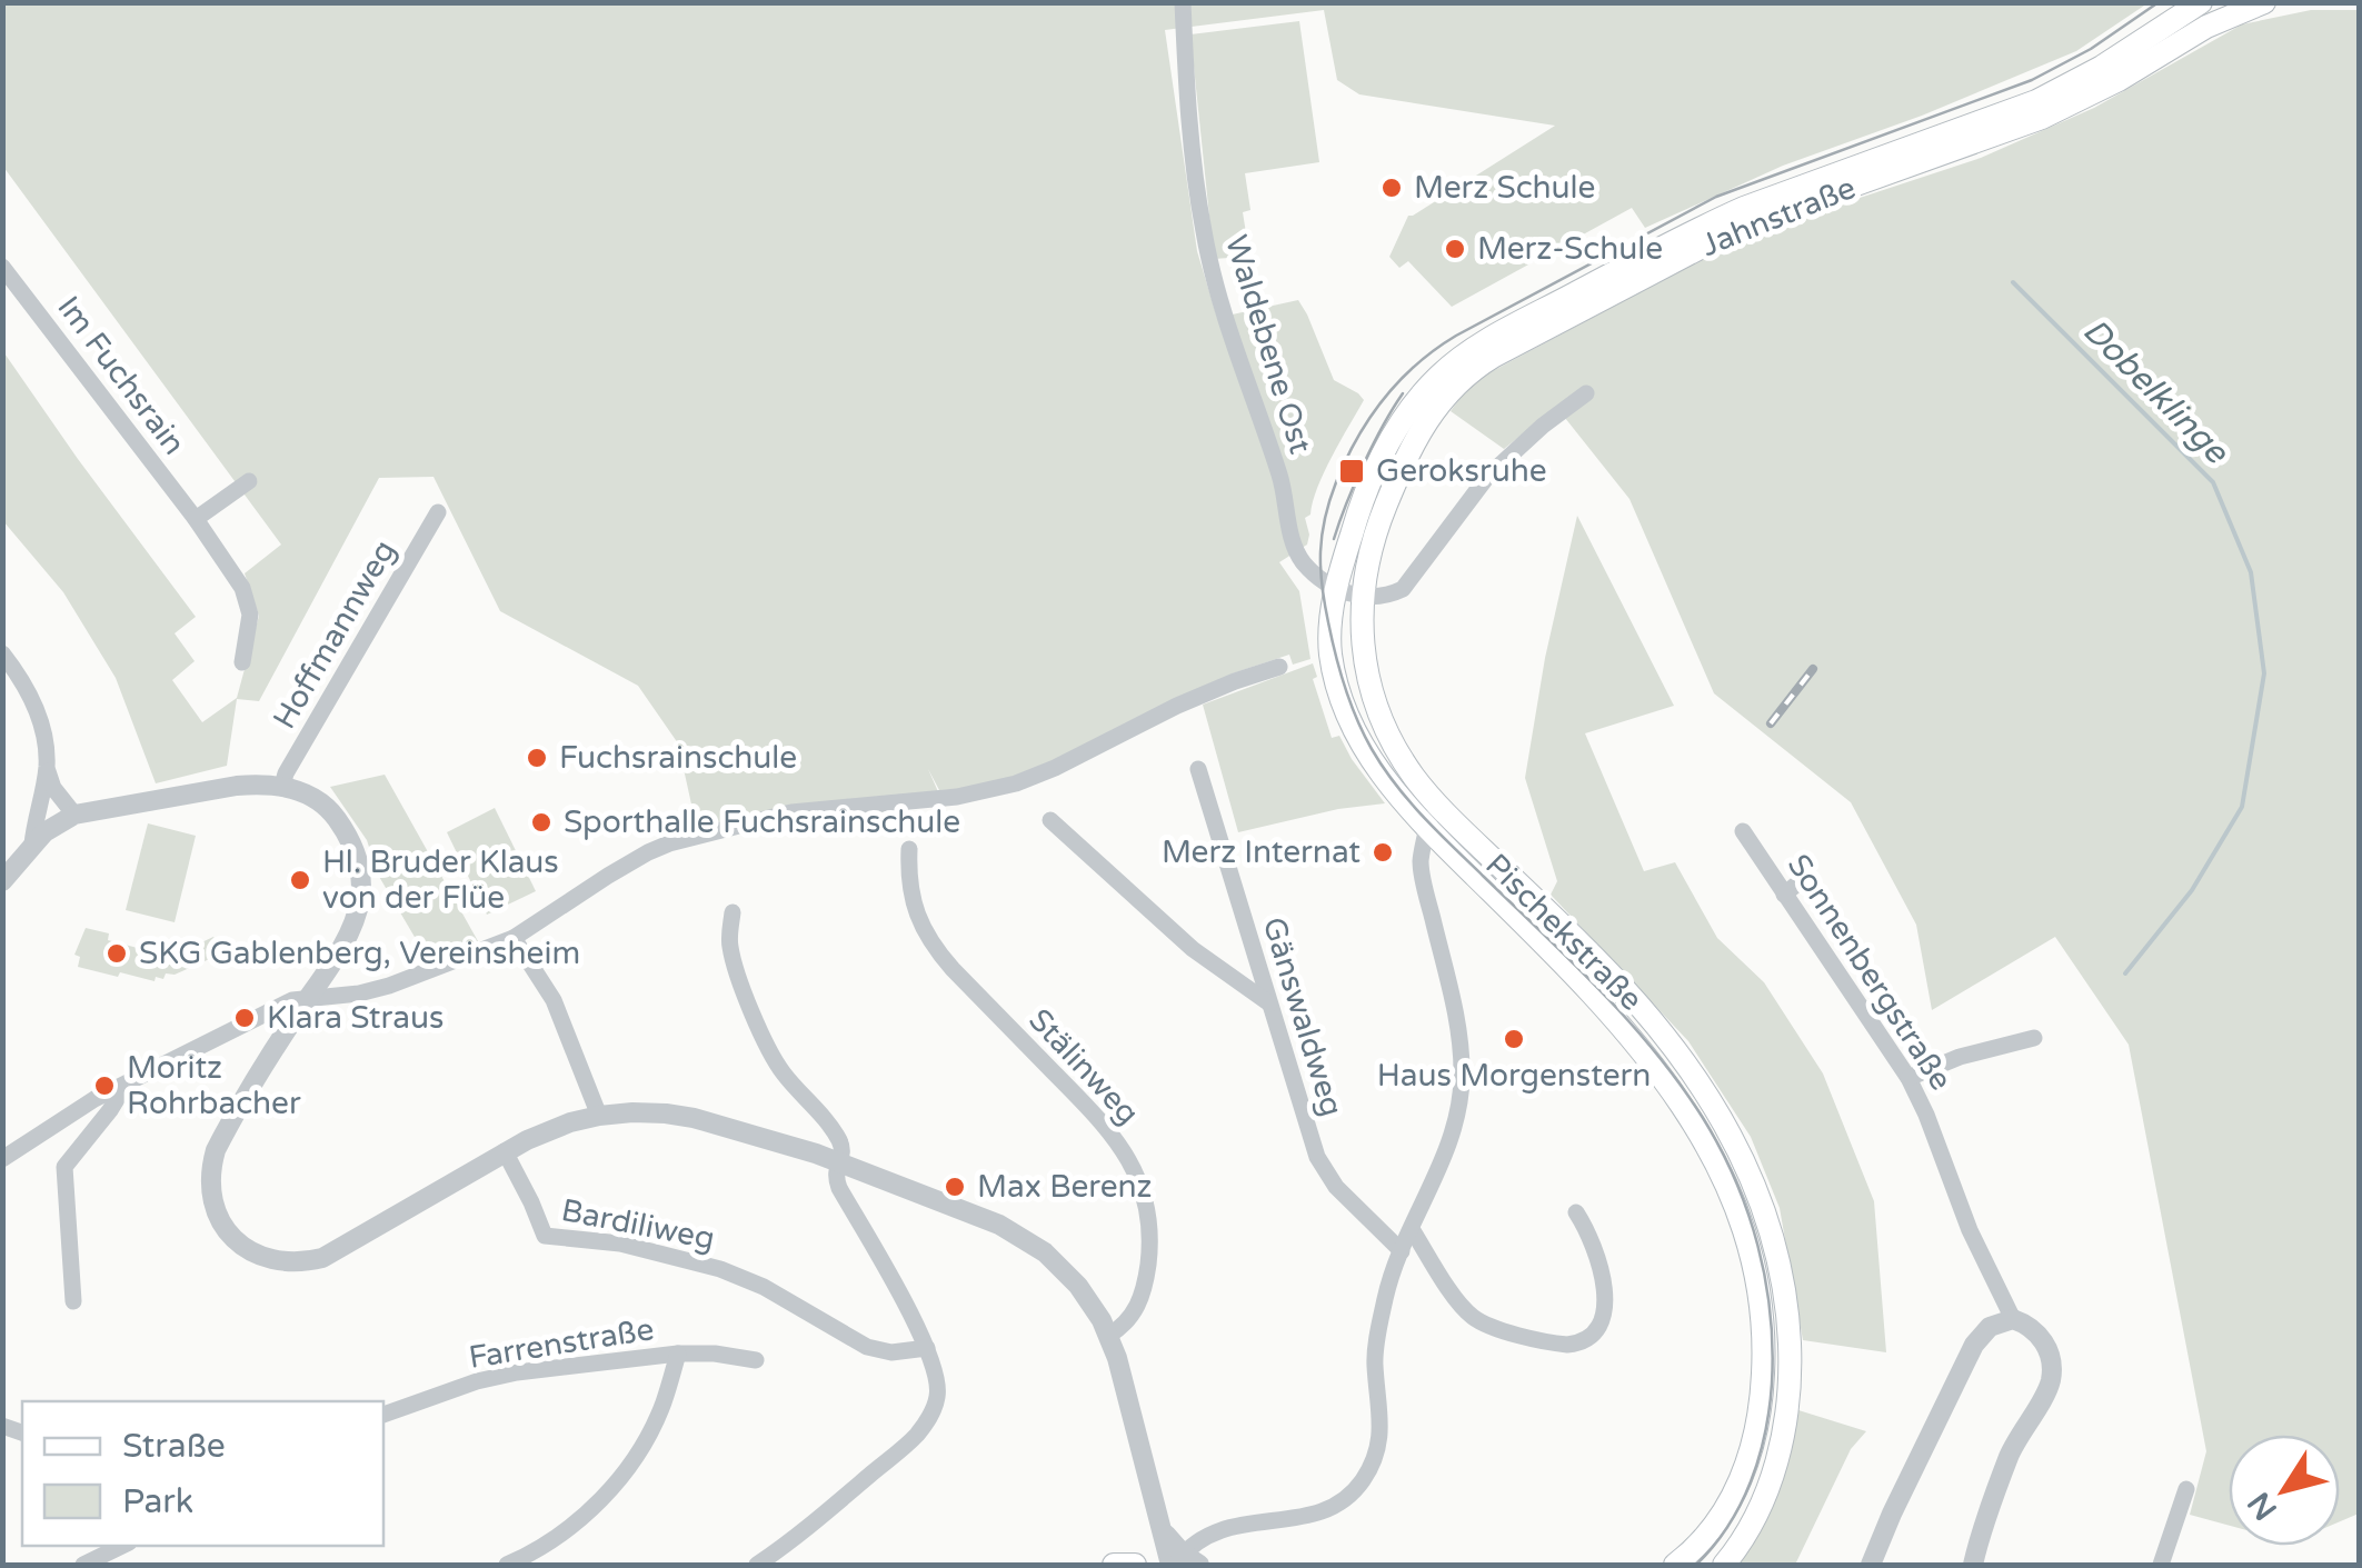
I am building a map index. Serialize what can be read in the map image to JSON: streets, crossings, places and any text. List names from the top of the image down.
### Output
{
  "streets": {
    "main road": ["Jahnstraße", "Pischekstraße"],
    "street": [
      "Waldebene Ost",
      "Im Fuchsrain",
      "Hoffmannweg",
      "Sonnenbergstraße",
      "Gänswaldweg",
      "Stälinweg",
      "Bardiliweg",
      "Farrenstraße"
    ]
  },
  "crossings": [
    ["Jahnstraße", "Waldebene Ost"],
    ["Jahnstraße", "Pischekstraße"],
    ["Waldebene Ost", "Pischekstraße"]
  ],
  "water": ["Dobelklinge"],
  "places": {
    "other": [
      "Merz Schule",
      "Merz-Schule",
      "Fuchsrainschule",
      "Sporthalle Fuchsrainschule",
      "Merz Internat",
      "Hl. Bruder Klaus von der Flüe",
      "SKG Gablenberg, Vereinsheim",
      "Klara Straus",
      "Haus Morgenstern",
      "Moritz Rohrbacher",
      "Max Berenz"
    ],
    "transit": ["Geroksruhe"]
  },
  "legend": ["Straße", "Park"],
  "north": "bottom left"
}
